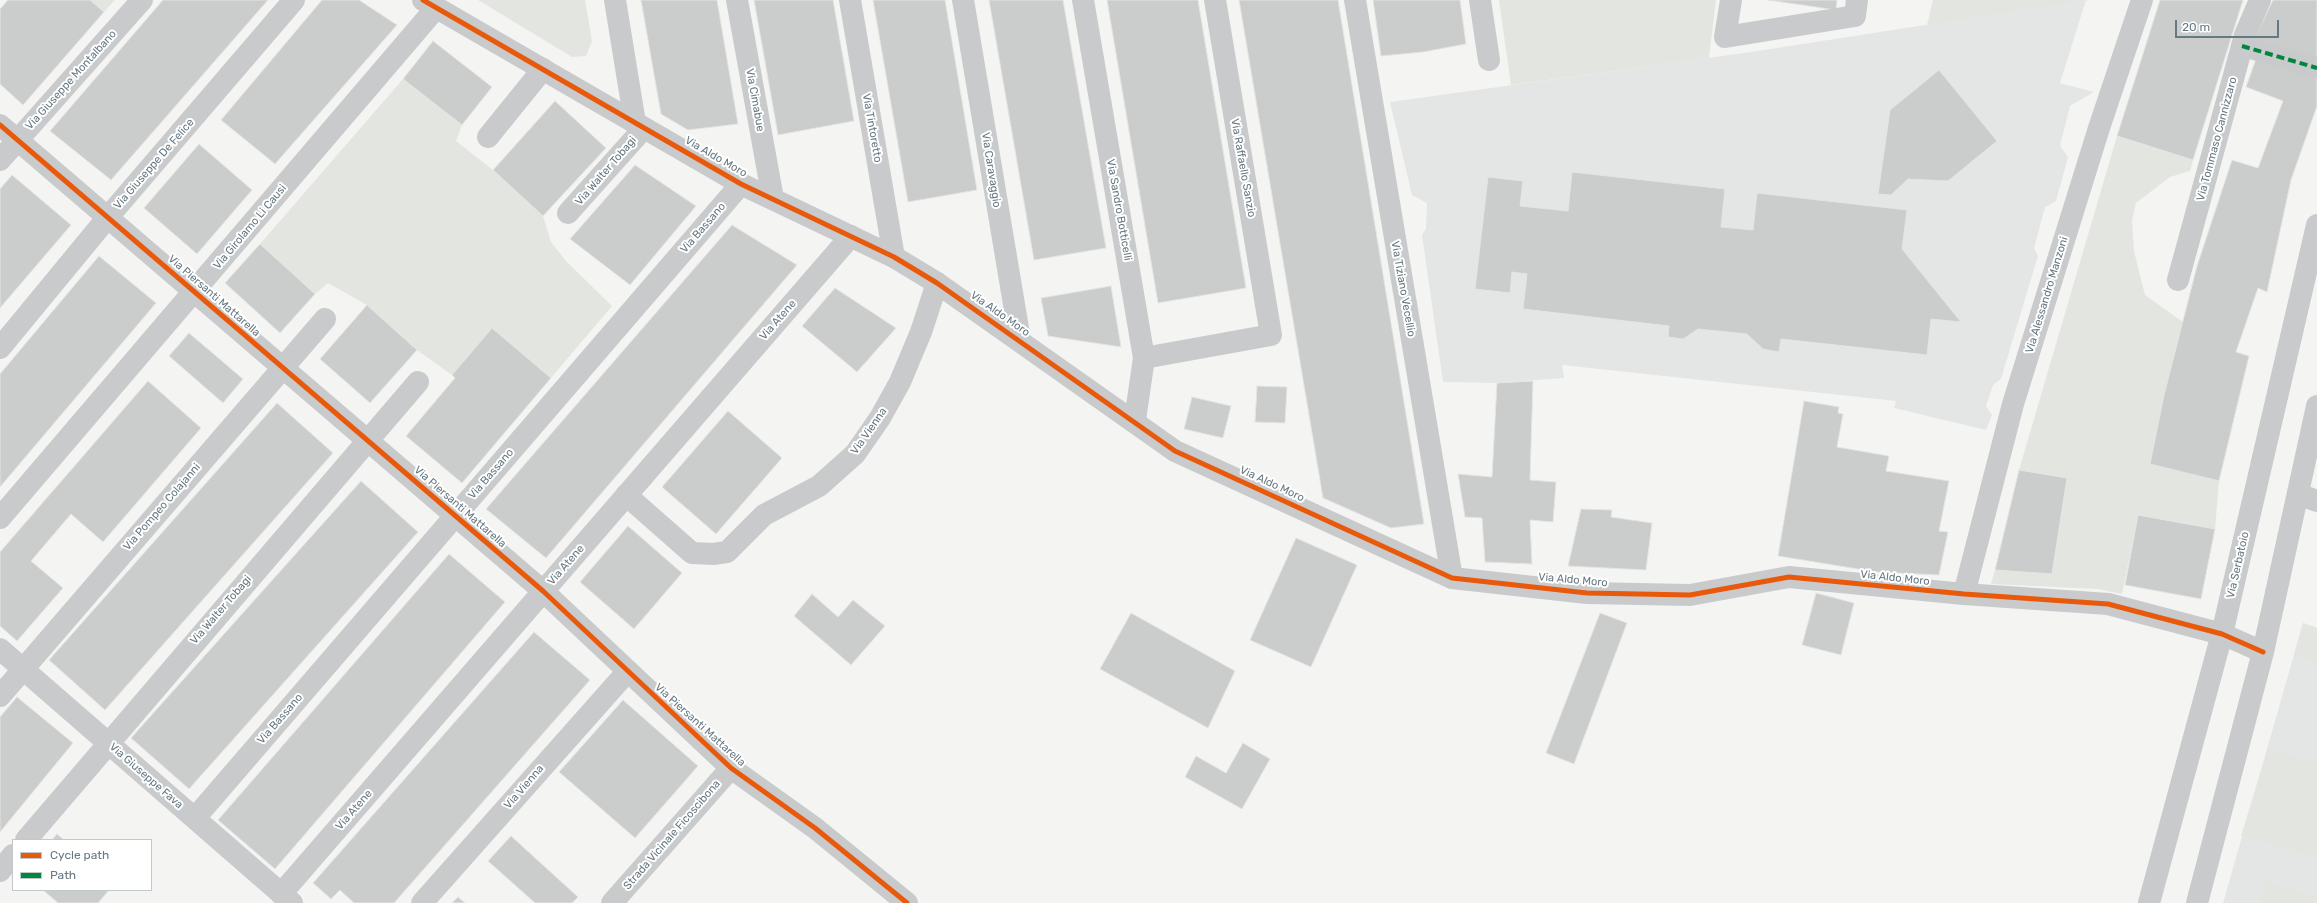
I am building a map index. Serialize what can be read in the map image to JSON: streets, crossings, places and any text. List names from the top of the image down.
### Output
{
  "streets": {
    "street": [
      "Via Giuseppe Montalbano",
      "Via Cimabue",
      "Via Tintoretto",
      "Via Tommaso Cannizzaro",
      "Via Aldo Moro",
      "Via Giuseppe De Felice",
      "Via Raffaello Sanzio",
      "Via Caravaggio",
      "Via Walter Tobagi",
      "Via Sandro Botticelli",
      "Via Girolamo Li Causi",
      "Via Bassano",
      "Via Tiziano Vecellio",
      "Via Alessandro Manzoni",
      "Via Piersanti Mattarella",
      "Via Atene",
      "Via Vienna",
      "Via Pompeo Colajanni",
      "Via Serbatoio",
      "Via Giuseppe Fava",
      "Strada Vicinale Ficoscibona"
    ]
  },
  "crossings": [
    ["Via Giuseppe Montalbano", "Via Piersanti Mattarella"],
    ["Via Cimabue", "Via Aldo Moro"],
    ["Via Tintoretto", "Via Aldo Moro"],
    ["Via Aldo Moro", "Via Caravaggio"],
    ["Via Aldo Moro", "Via Walter Tobagi"],
    ["Via Aldo Moro", "Via Sandro Botticelli"],
    ["Via Aldo Moro", "Via Girolamo Li Causi"],
    ["Via Aldo Moro", "Via Bassano"],
    ["Via Aldo Moro", "Via Tiziano Vecellio"],
    ["Via Aldo Moro", "Via Alessandro Manzoni"],
    ["Via Aldo Moro", "Via Atene"],
    ["Via Aldo Moro", "Via Vienna"],
    ["Via Aldo Moro", "Via Serbatoio"],
    ["Via Giuseppe De Felice", "Via Piersanti Mattarella"],
    ["Via Raffaello Sanzio", "Via Sandro Botticelli"],
    ["Via Walter Tobagi", "Via Piersanti Mattarella"],
    ["Via Walter Tobagi", "Via Giuseppe Fava"],
    ["Via Girolamo Li Causi", "Via Piersanti Mattarella"],
    ["Via Bassano", "Via Piersanti Mattarella"],
    ["Via Bassano", "Via Giuseppe Fava"],
    ["Via Piersanti Mattarella", "Via Atene"],
    ["Via Piersanti Mattarella", "Via Vienna"],
    ["Via Piersanti Mattarella", "Via Pompeo Colajanni"],
    ["Via Piersanti Mattarella", "Strada Vicinale Ficoscibona"],
    ["Via Atene", "Via Vienna"],
    ["Via Atene", "Via Giuseppe Fava"],
    ["Via Pompeo Colajanni", "Via Giuseppe Fava"]
  ],
  "legend": ["Cycle path", "Path"],
  "scale_bar": "20 m"
}
